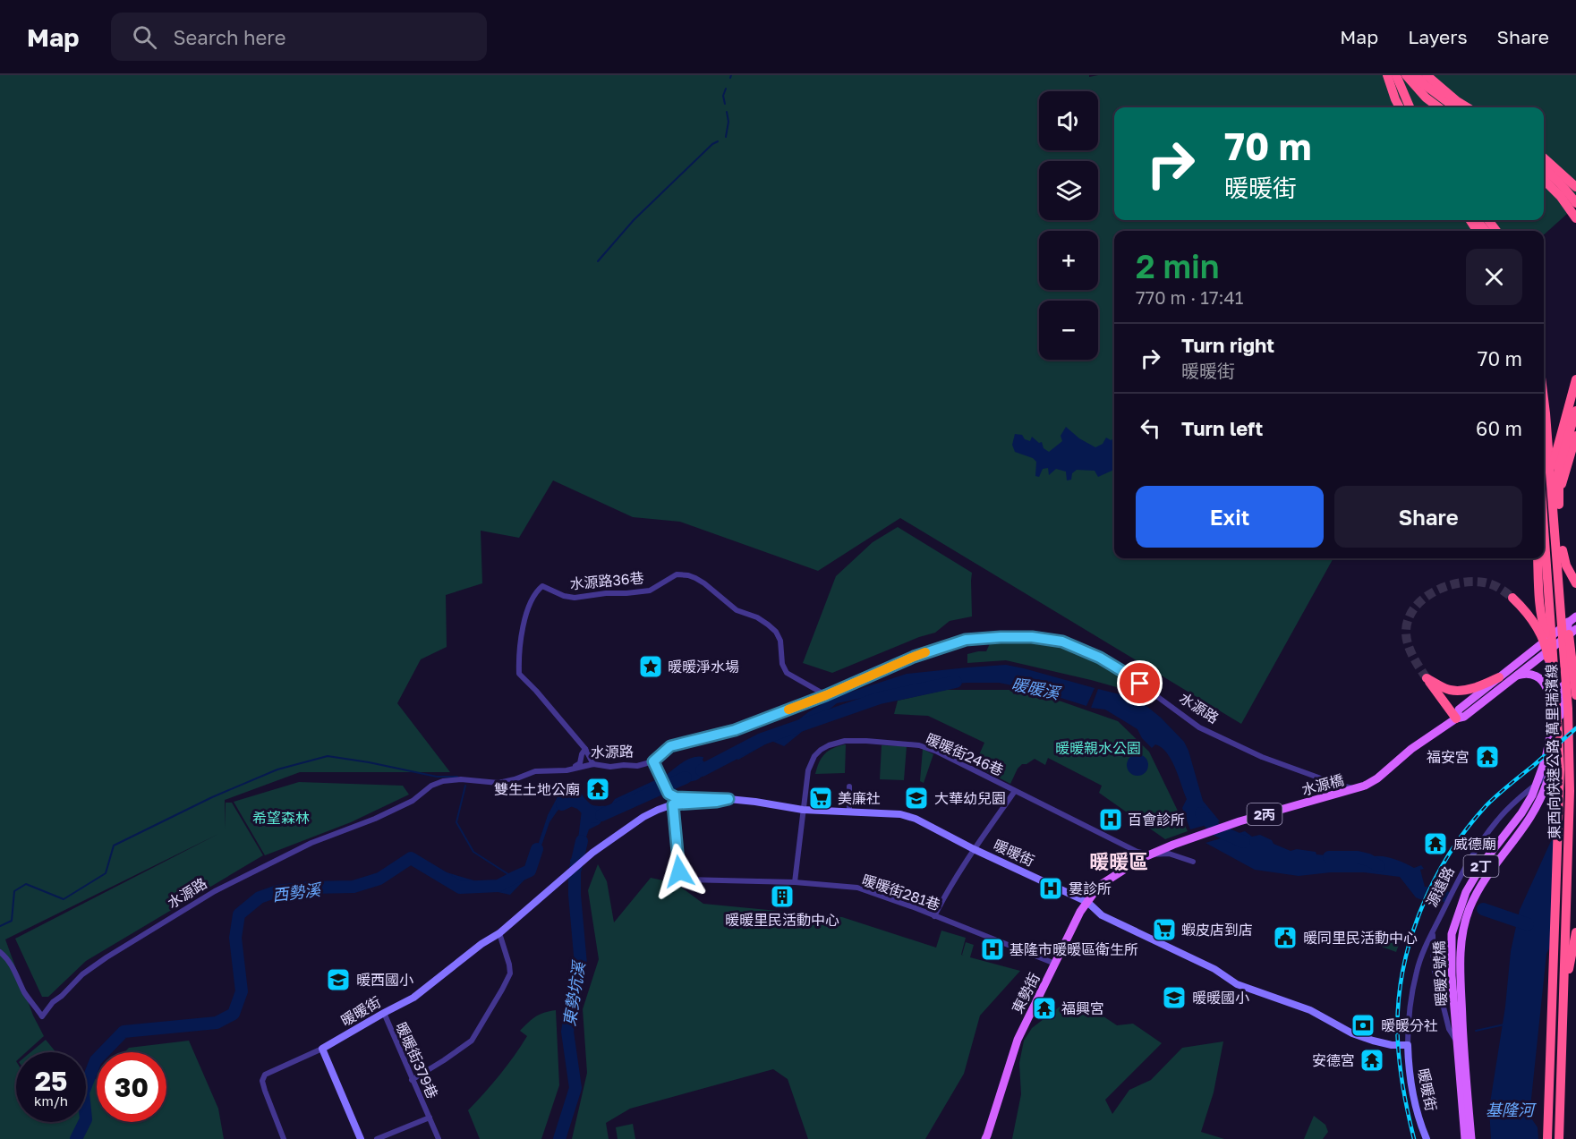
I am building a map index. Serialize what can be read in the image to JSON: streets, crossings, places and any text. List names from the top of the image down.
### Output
{
  "streets": {
    "highway": ["東西向快速公路 萬里瑞濱線"],
    "main road": [
      "水源橋",
      "2丙",
      "2丁",
      "源遠路",
      "暖暖2號橋",
      "東勢街"
    ],
    "street": [
      "水源路36巷",
      "水源路",
      "暖暖街246巷",
      "暖暖街",
      "暖暖街281巷",
      "暖暖街379巷"
    ]
  },
  "crossings": [
    ["水源路36巷", "水源路"],
    ["水源路", "水源橋"],
    ["水源路", "2丙"],
    ["東西向快速公路 萬里瑞濱線", "2丁"],
    ["東西向快速公路 萬里瑞濱線", "暖暖2號橋"],
    ["暖暖街246巷", "暖暖街"],
    ["暖暖街246巷", "東勢街"],
    ["水源橋", "2丙"],
    ["水源橋", "東勢街"],
    ["2丙", "2丁"],
    ["暖暖街", "源遠路"],
    ["暖暖街", "暖暖街281巷"],
    ["暖暖街", "東勢街"],
    ["暖暖街", "暖暖街379巷"],
    ["2丁", "源遠路"],
    ["2丁", "暖暖2號橋"],
    ["源遠路", "暖暖2號橋"],
    ["暖暖街281巷", "東勢街"]
  ],
  "districts": ["暖暖區"],
  "water": [
    "暖暖溪",
    "西勢溪",
    "東勢坑溪",
    "基隆河"
  ],
  "parks": ["暖暖親水公園", "希望森林"],
  "places": {
    "place": ["暖暖淨水場"],
    "temple": [
      "福安宮",
      "雙生土地公廟",
      "威德廟",
      "福興宮",
      "安德宮"
    ],
    "supermarket": ["美廉社", "蝦皮店到店"],
    "school or university": ["大華幼兒園", "暖西國小", "暖暖國小"],
    "hospital": ["百會診所", "婁診所", "基隆市暖暖區衛生所"],
    "building": ["暖暖里民活動中心"],
    "public building": ["暖同里民活動中心"],
    "bank": ["暖暖分社"]
  },
  "page": {
    "header": "Map",
    "search": "Search here",
    "nav": ["Map", "Layers", "Share"],
    "map_buttons": ["+", "−"],
    "turn": ["70 m", "暖暖街"],
    "heading": ["2 min", "770 m · 17:41"],
    "list": [
      {
        "name": "Turn right",
        "note": "暖暖街",
        "value": "70 m"
      },
      {
        "name": "Turn left",
        "value": "60 m"
      }
    ],
    "buttons": ["Exit", "Share"],
    "speed": "25 km/h",
    "limit": "30"
  }
}
